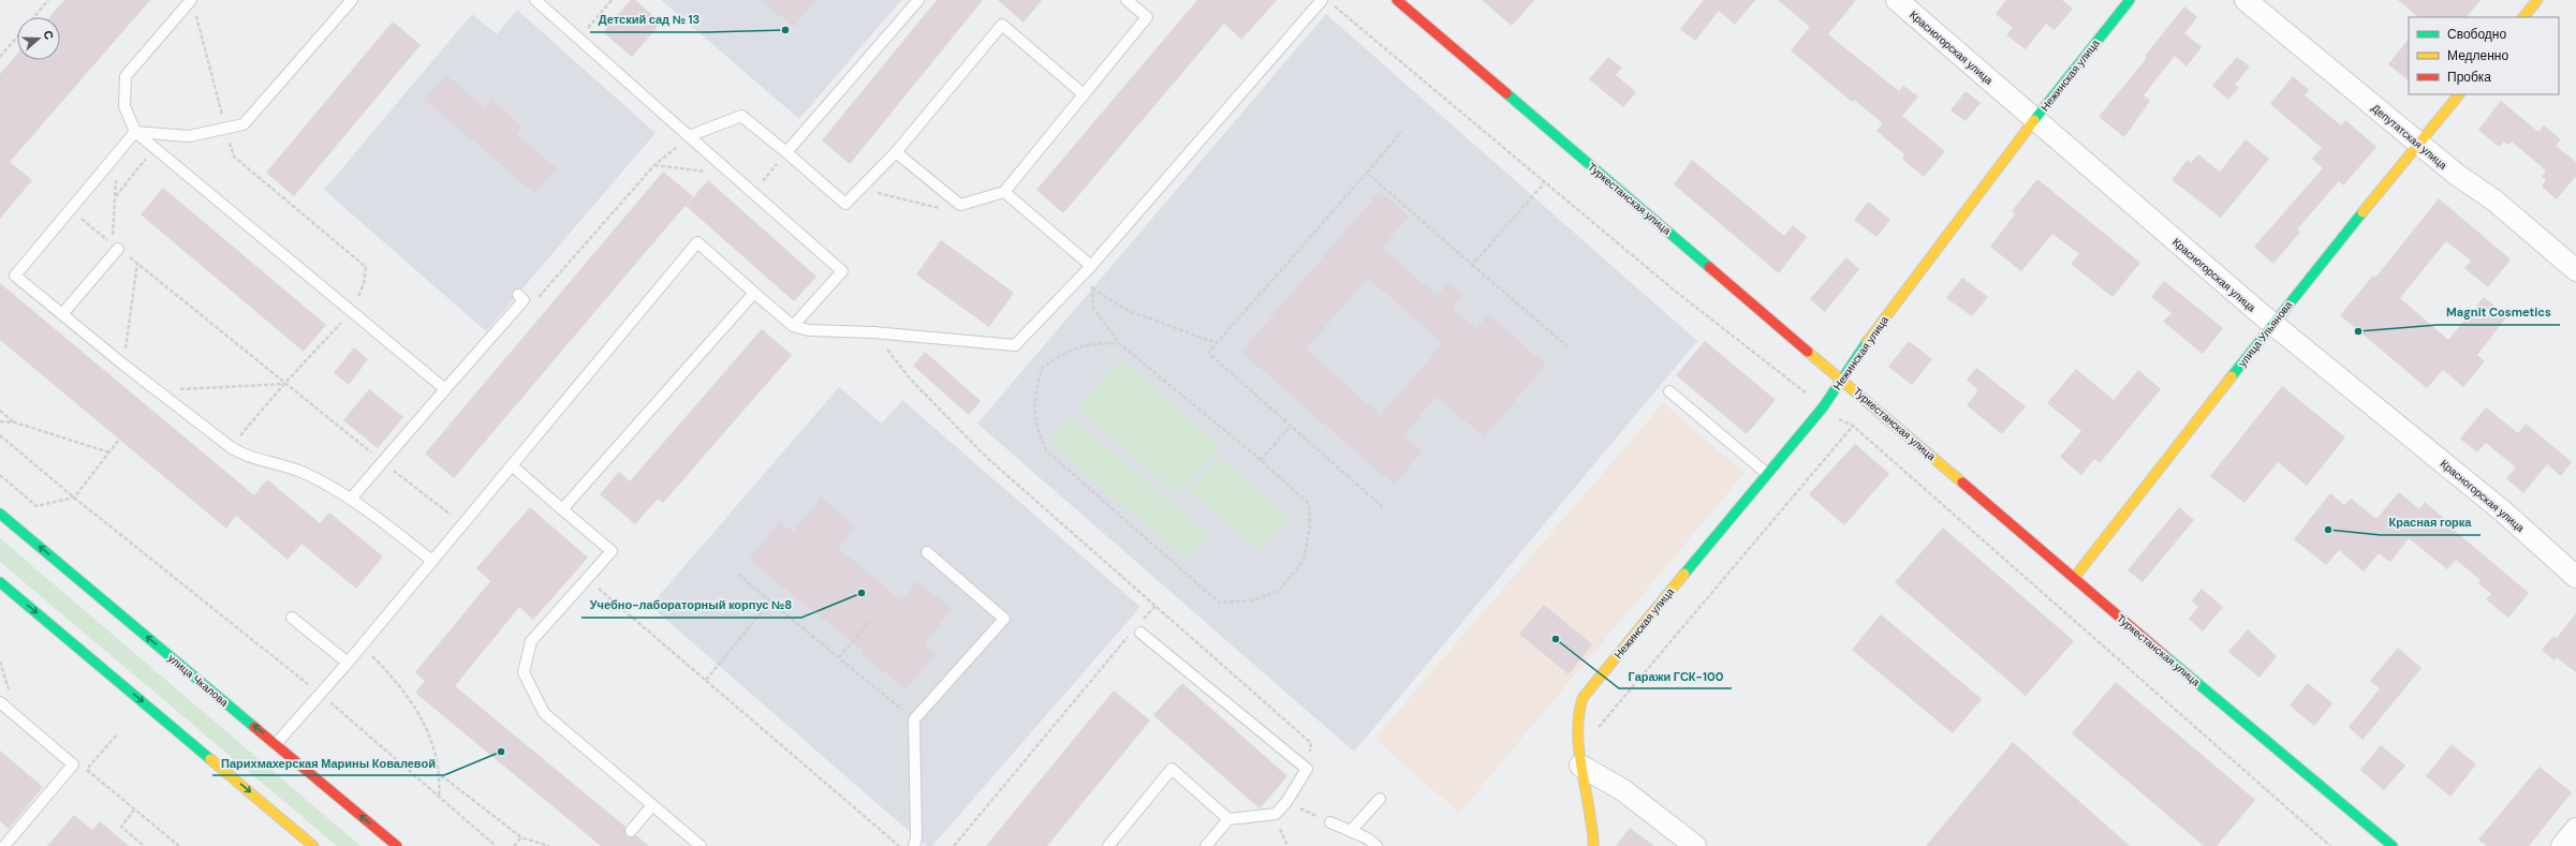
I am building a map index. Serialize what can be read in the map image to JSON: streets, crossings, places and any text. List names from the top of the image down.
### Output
{
  "streets": {
    "main road": [
      "Нежинская улица",
      "Туркестанская улица",
      "улица Ульянова",
      "улица Чкалова"
    ],
    "street": ["Красногорская улица", "Депутатская улица"]
  },
  "crossings": [
    ["Красногорская улица", "Нежинская улица"],
    ["Красногорская улица", "улица Ульянова"],
    ["Нежинская улица", "Туркестанская улица"],
    ["Депутатская улица", "улица Ульянова"],
    ["Туркестанская улица", "улица Ульянова"]
  ],
  "places": [
    "Детский сад № 13",
    "Magnit Cosmetics",
    "Красная горка",
    "Учебно-лабораторный корпус №8",
    "Гаражи ГСК-100",
    "Парихмахерская Марины Ковалевой"
  ],
  "legend": ["Свободно", "Медленно", "Пробка"],
  "north": "right"
}
